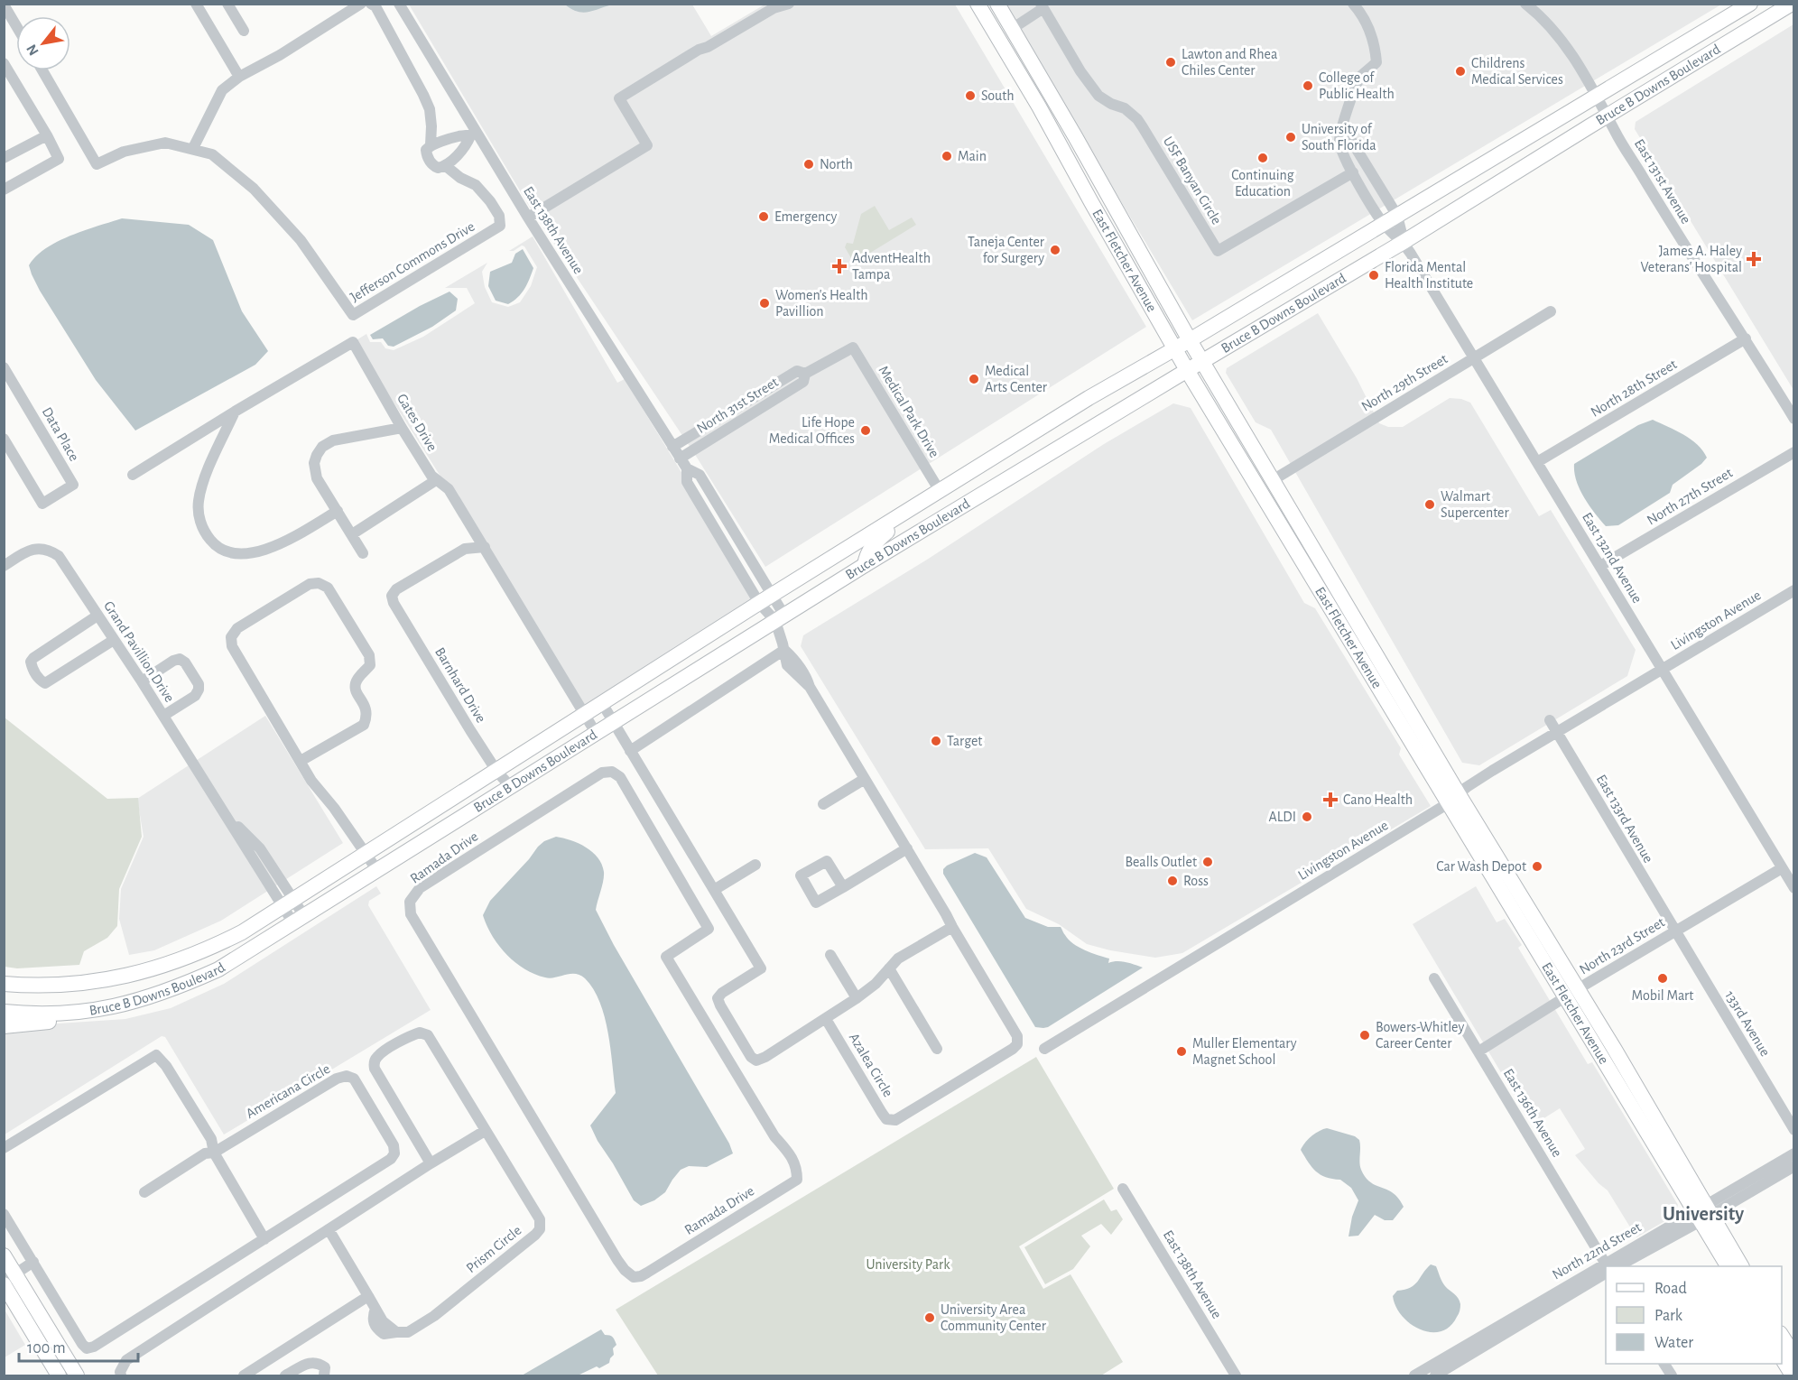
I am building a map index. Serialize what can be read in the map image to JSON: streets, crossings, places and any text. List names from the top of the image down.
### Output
{
  "streets": {
    "main road": ["Bruce B Downs Boulevard", "East Fletcher Avenue"],
    "street": [
      "USF Banyan Circle",
      "East 131st Avenue",
      "East 138th Avenue",
      "Jefferson Commons Drive",
      "North 29th Street",
      "North 28th Street",
      "North 31st Street",
      "Medical Park Drive",
      "Gates Drive",
      "Data Place",
      "North 27th Street",
      "East 132nd Avenue",
      "Livingston Avenue",
      "Grand Pavillion Drive",
      "Barnhard Drive",
      "East 133rd Avenue",
      "Ramada Drive",
      "North 23rd Street",
      "133rd Avenue",
      "Azalea Circle",
      "Americana Circle",
      "East 136th Avenue",
      "Prism Circle",
      "North 22nd Street"
    ]
  },
  "crossings": [
    ["Bruce B Downs Boulevard", "East 131st Avenue"],
    ["Bruce B Downs Boulevard", "East 138th Avenue"],
    ["Bruce B Downs Boulevard", "East Fletcher Avenue"],
    ["Bruce B Downs Boulevard", "Medical Park Drive"],
    ["Bruce B Downs Boulevard", "Gates Drive"],
    ["Bruce B Downs Boulevard", "East 132nd Avenue"],
    ["Bruce B Downs Boulevard", "Grand Pavillion Drive"],
    ["Bruce B Downs Boulevard", "Barnhard Drive"],
    ["Bruce B Downs Boulevard", "Azalea Circle"],
    ["USF Banyan Circle", "East Fletcher Avenue"],
    ["East 131st Avenue", "North 28th Street"],
    ["East 138th Avenue", "North 31st Street"],
    ["East 138th Avenue", "Azalea Circle"],
    ["East Fletcher Avenue", "North 29th Street"],
    ["East Fletcher Avenue", "Livingston Avenue"],
    ["East Fletcher Avenue", "North 23rd Street"],
    ["East Fletcher Avenue", "North 22nd Street"],
    ["North 29th Street", "East 132nd Avenue"],
    ["North 28th Street", "East 132nd Avenue"],
    ["North 31st Street", "Medical Park Drive"],
    ["Gates Drive", "Barnhard Drive"],
    ["North 27th Street", "East 132nd Avenue"],
    ["East 132nd Avenue", "Livingston Avenue"],
    ["East 132nd Avenue", "North 23rd Street"],
    ["Livingston Avenue", "East 133rd Avenue"],
    ["East 133rd Avenue", "North 23rd Street"],
    ["East 133rd Avenue", "133rd Avenue"],
    ["North 23rd Street", "133rd Avenue"],
    ["North 23rd Street", "East 136th Avenue"],
    ["East 136th Avenue", "North 22nd Street"]
  ],
  "districts": ["University"],
  "parks": ["University Park"],
  "places": {
    "other": [
      "Lawton and Rhea Chiles Center",
      "Childrens Medical Services",
      "College of Public Health",
      "South",
      "University of South Florida",
      "Main",
      "Continuing Education",
      "North",
      "Emergency",
      "Taneja Center for Surgery",
      "Florida Mental Health Institute",
      "Women's Health Pavillion",
      "Medical Arts Center",
      "Life Hope Medical Offices",
      "Walmart Supercenter",
      "Target",
      "ALDI",
      "Bealls Outlet",
      "Car Wash Depot",
      "Ross",
      "Mobil Mart",
      "Bowers-Whitley Career Center",
      "Muller Elementary Magnet School",
      "University Area Community Center"
    ],
    "health": ["James A. Haley Veterans' Hospital", "AdventHealth Tampa", "Cano Health"]
  },
  "legend": ["Road", "Park", "Water"],
  "scale_bar": "100 m",
  "north": "bottom left"
}
